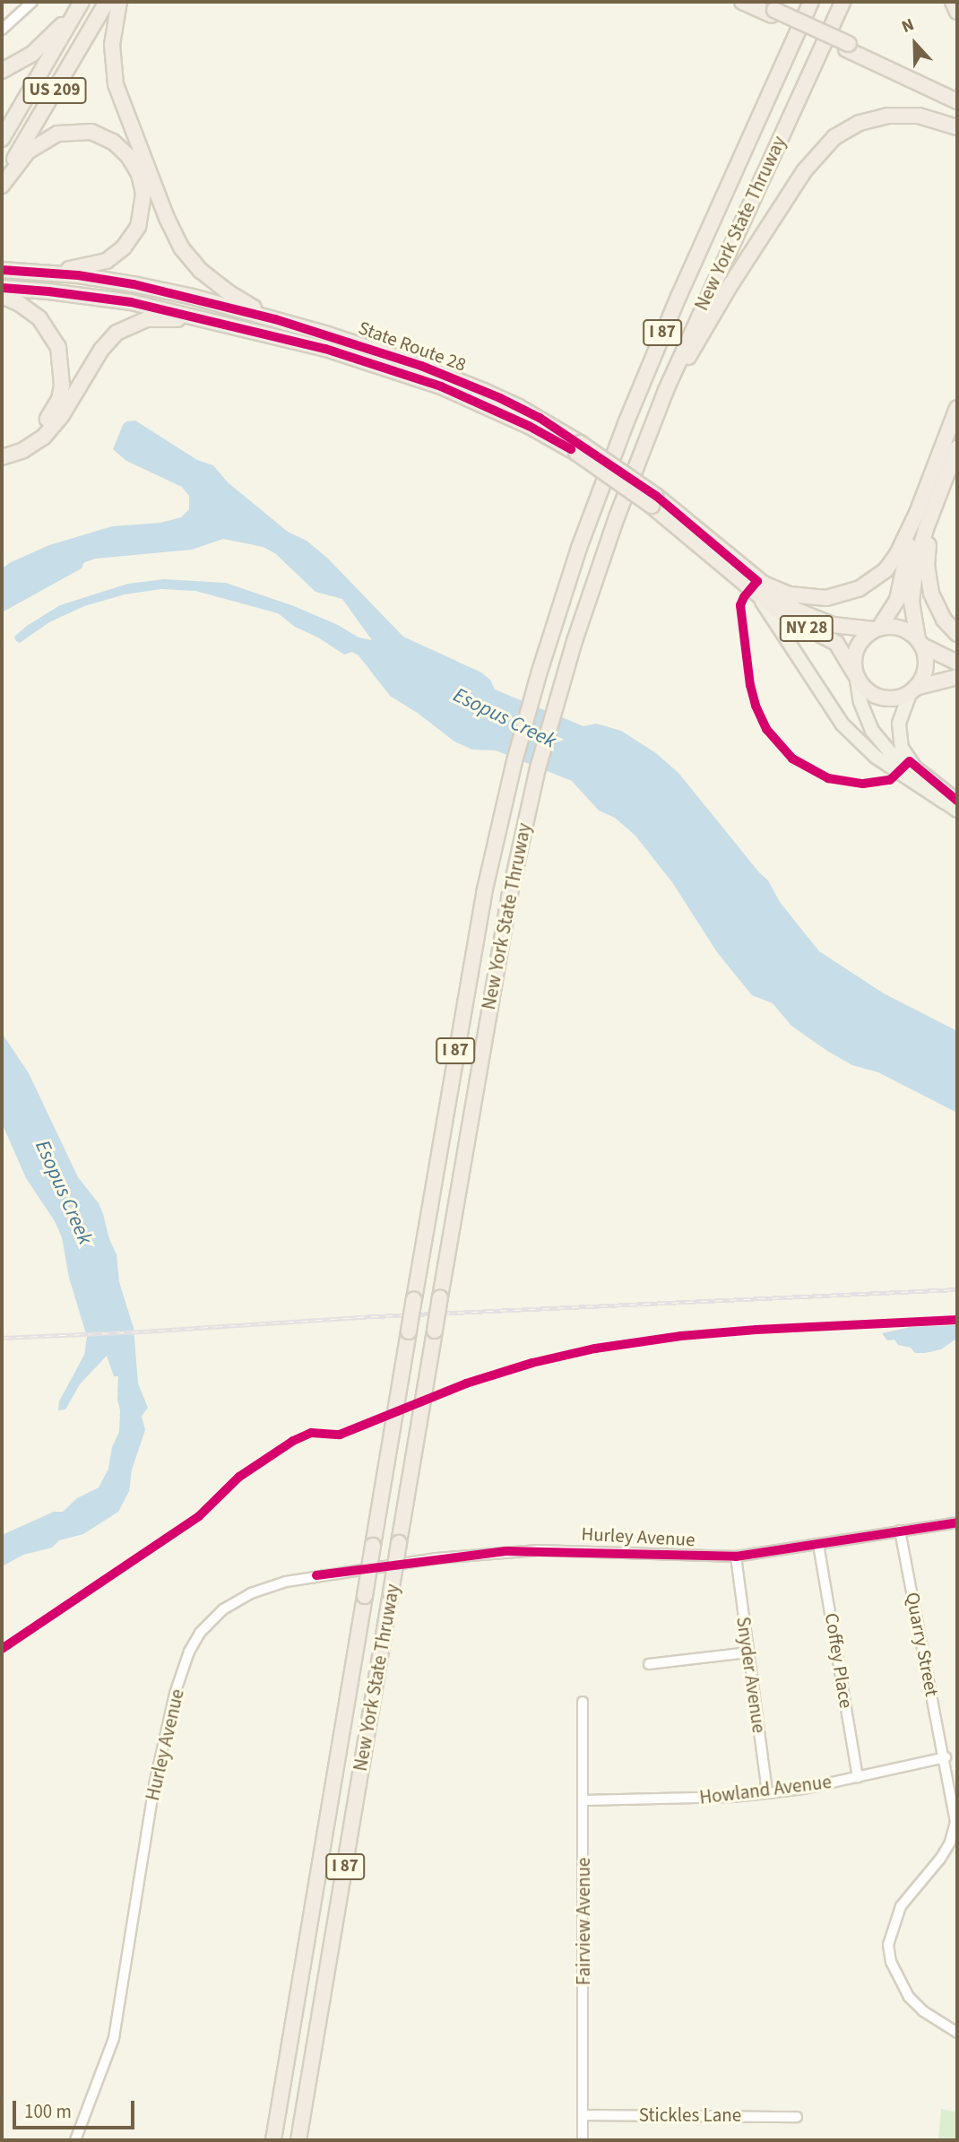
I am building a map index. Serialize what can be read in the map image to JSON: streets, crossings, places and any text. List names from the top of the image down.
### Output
{
  "streets": {
    "highway": [
      "US 209",
      "New York State Thruway",
      "I 87",
      "State Route 28",
      "NY 28"
    ],
    "street": [
      "Hurley Avenue",
      "Quarry Street",
      "Coffey Place",
      "Snyder Avenue",
      "Howland Avenue",
      "Fairview Avenue",
      "Stickles Lane"
    ]
  },
  "crossings": [
    ["Hurley Avenue", "Quarry Street"],
    ["Hurley Avenue", "Coffey Place"],
    ["Hurley Avenue", "Snyder Avenue"],
    ["Quarry Street", "Howland Avenue"],
    ["Coffey Place", "Howland Avenue"],
    ["Snyder Avenue", "Howland Avenue"],
    ["Howland Avenue", "Fairview Avenue"],
    ["Fairview Avenue", "Stickles Lane"]
  ],
  "water": ["Esopus Creek"],
  "scale_bar": "100 m",
  "north": "top"
}
